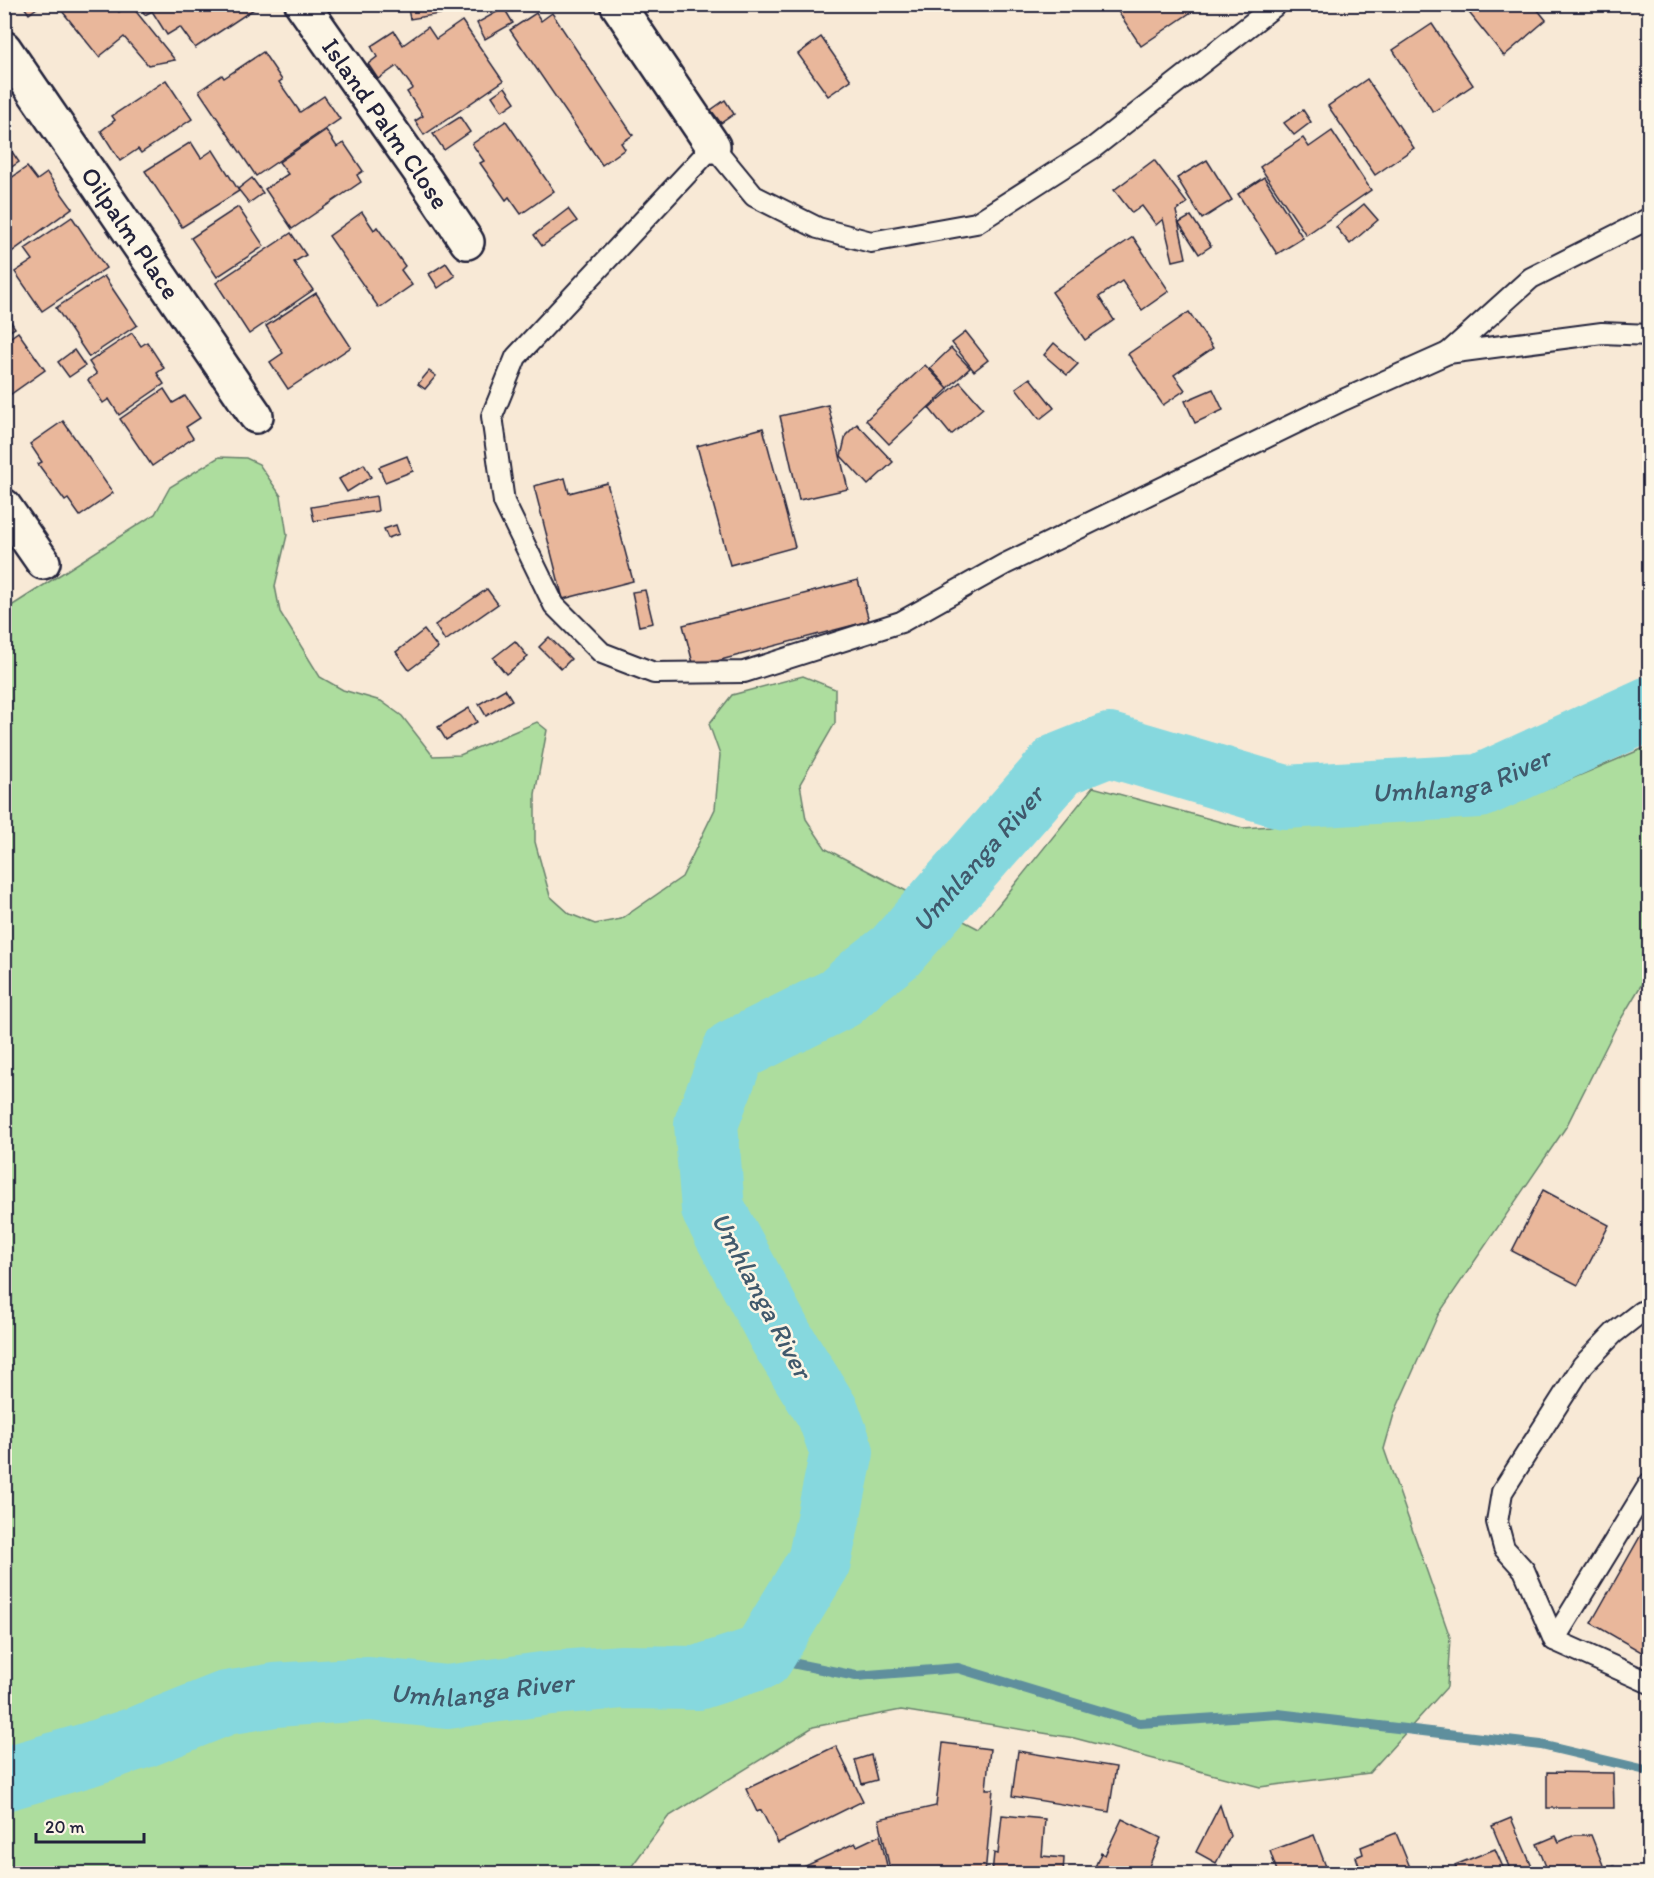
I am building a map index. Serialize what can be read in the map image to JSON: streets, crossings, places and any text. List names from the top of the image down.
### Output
{
  "streets": {
    "street": ["Island Palm Close", "Oilpalm Place"]
  },
  "water": ["Umhlanga River"],
  "scale_bar": "20 m"
}
